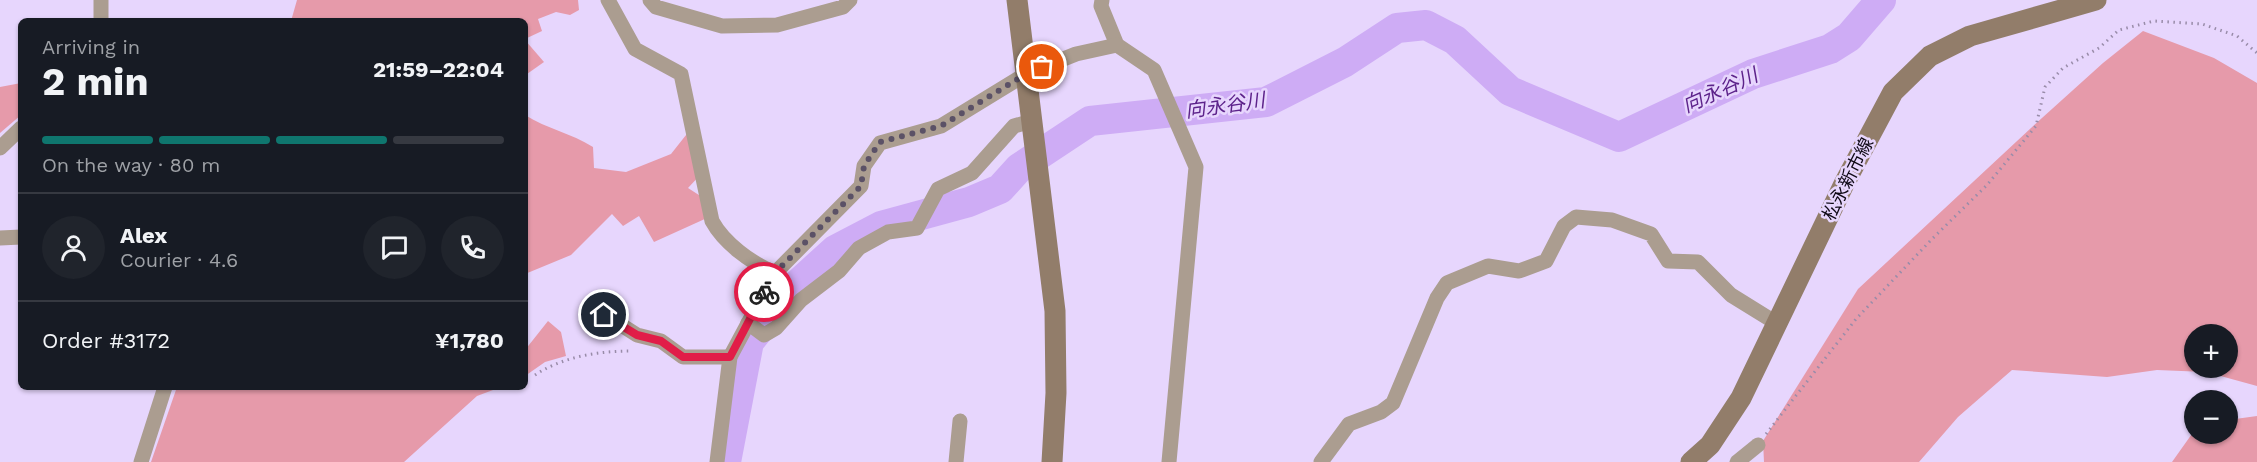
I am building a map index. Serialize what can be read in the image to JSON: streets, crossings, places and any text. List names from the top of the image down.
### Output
{
  "streets": {
    "main road": ["松永新市線"]
  },
  "water": ["向永谷川"],
  "page": {
    "heading": ["2 min", "Arriving in", "21:59–22:04"],
    "panel": [
      "Alex",
      "Courier · 4.6",
      "Order #3172",
      "¥1,780"
    ],
    "bar": "On the way · 80 m",
    "map_buttons": ["+", "−"]
  }
}
